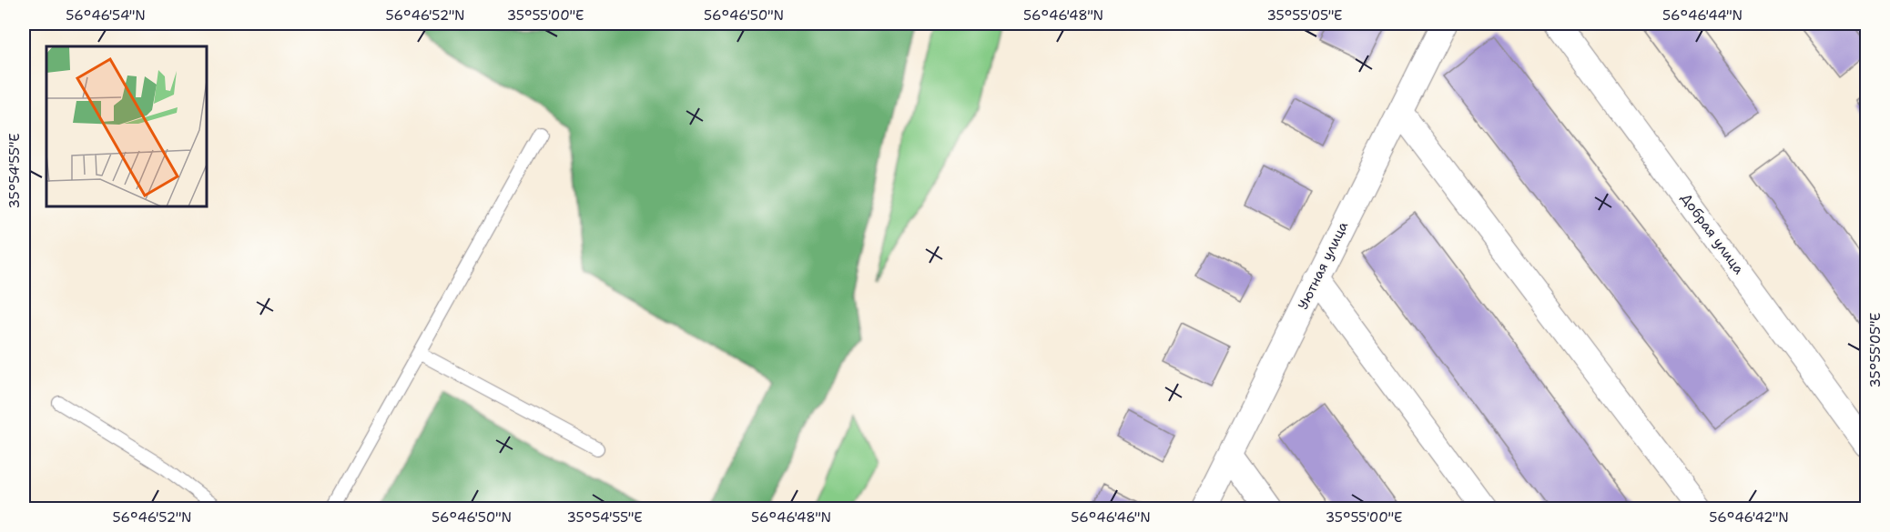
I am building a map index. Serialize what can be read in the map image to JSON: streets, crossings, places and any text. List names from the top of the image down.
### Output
{
  "streets": {
    "street": ["Добрая улица", "Уютная улица"]
  },
  "coordinates": [
    "56°46'54\"N",
    "56°46'52\"N",
    "35°55'00\"E",
    "56°46'50\"N",
    "56°46'48\"N",
    "35°55'05\"E",
    "56°46'44\"N",
    "35°54'55\"E",
    "56°46'46\"N",
    "56°46'42\"N"
  ]
}
